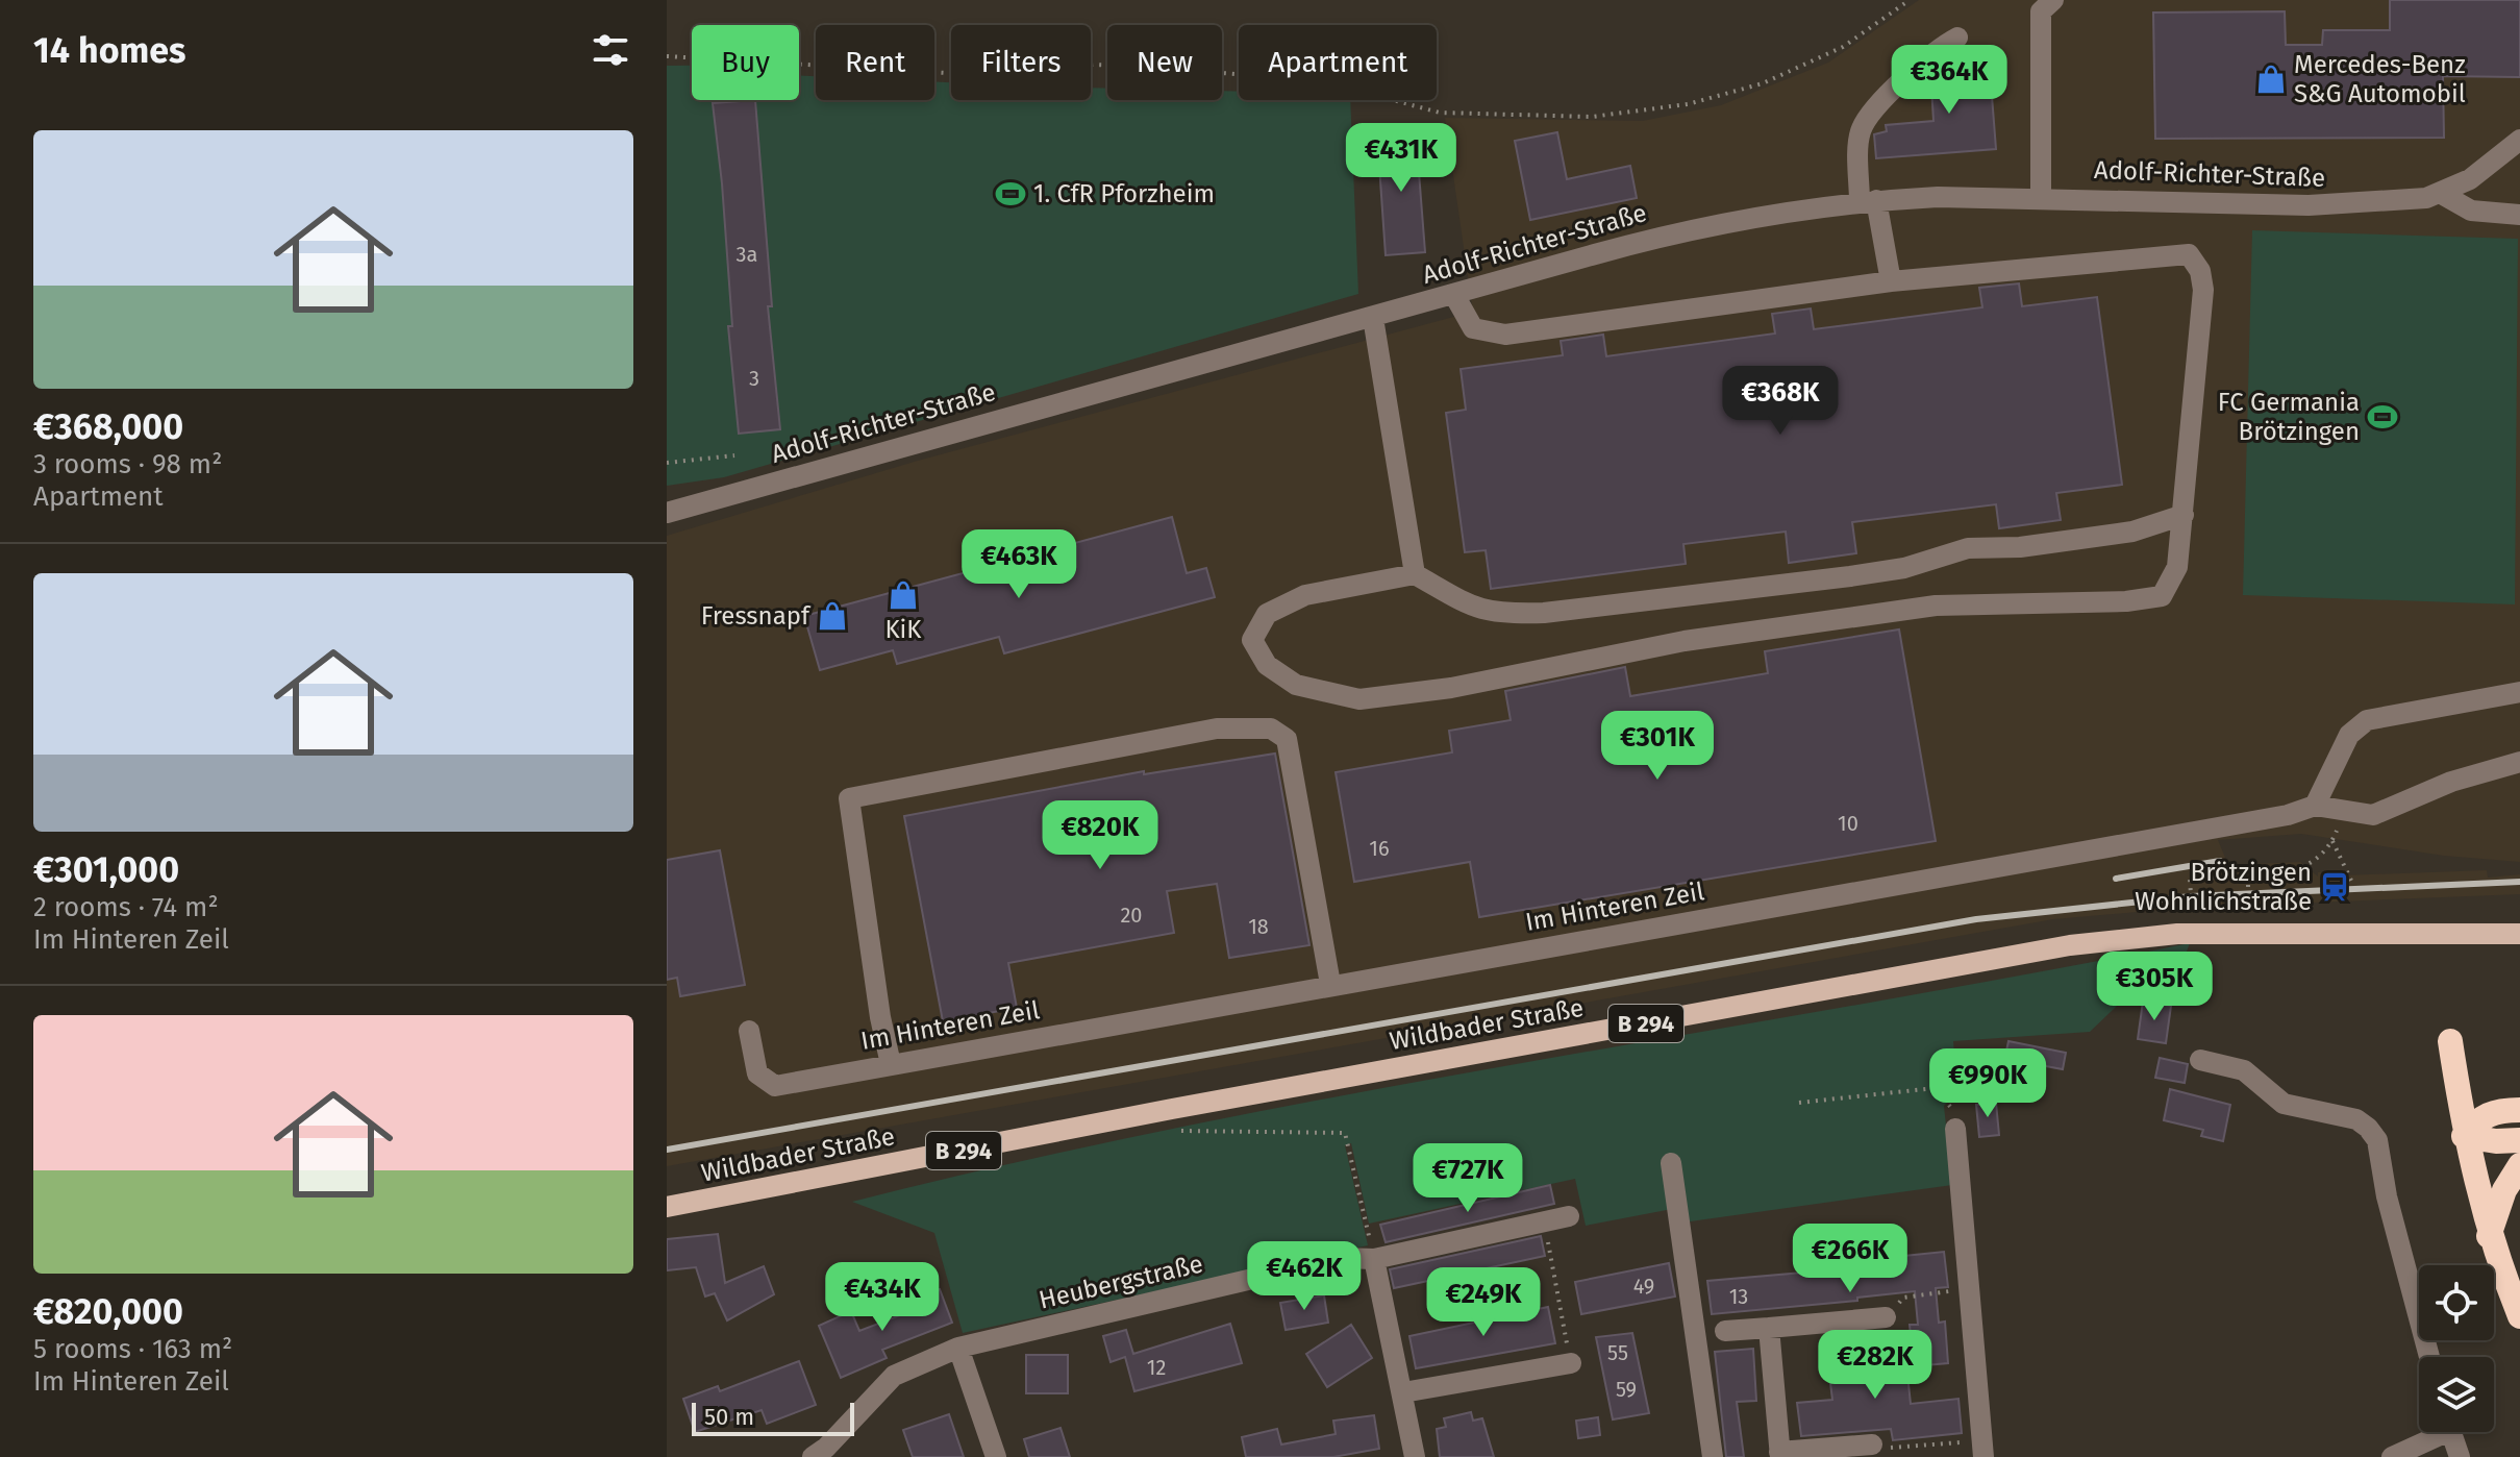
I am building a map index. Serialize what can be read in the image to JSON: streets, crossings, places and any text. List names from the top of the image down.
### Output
{
  "streets": {
    "main road": ["B 294", "Wildbader Straße"],
    "street": ["Adolf-Richter-Straße", "Im Hinteren Zeil", "Heubergstraße"]
  },
  "places": {
    "shop": ["Mercedes-Benz S&G Automobil", "KiK", "Fressnapf"],
    "sports": ["1. CfR Pforzheim", "FC Germania Brötzingen"],
    "station": ["Brötzingen Wohnlichstraße"]
  },
  "house_numbers": [
    "3a",
    "3",
    "10",
    "16",
    "20",
    "18",
    "49",
    "13",
    "55",
    "12",
    "59"
  ],
  "scale_bar": "50 m",
  "page": {
    "heading": "14 homes",
    "chip": [
      "Buy",
      "Rent",
      "Filters",
      "New",
      "Apartment"
    ],
    "price": [
      "€364K",
      "€431K",
      "€368K",
      "€463K",
      "€301K",
      "€820K",
      "€305K",
      "€990K",
      "€727K",
      "€266K",
      "€462K",
      "€434K",
      "€249K",
      "€282K"
    ],
    "list": [
      {
        "name": "€368,000",
        "note": "3 rooms · 98 m² · Apartment"
      },
      {
        "name": "€301,000",
        "note": "2 rooms · 74 m² · Im Hinteren Zeil"
      },
      {
        "name": "€820,000",
        "note": "5 rooms · 163 m² · Im Hinteren Zeil"
      }
    ],
    "scale": "50 m"
  }
}
